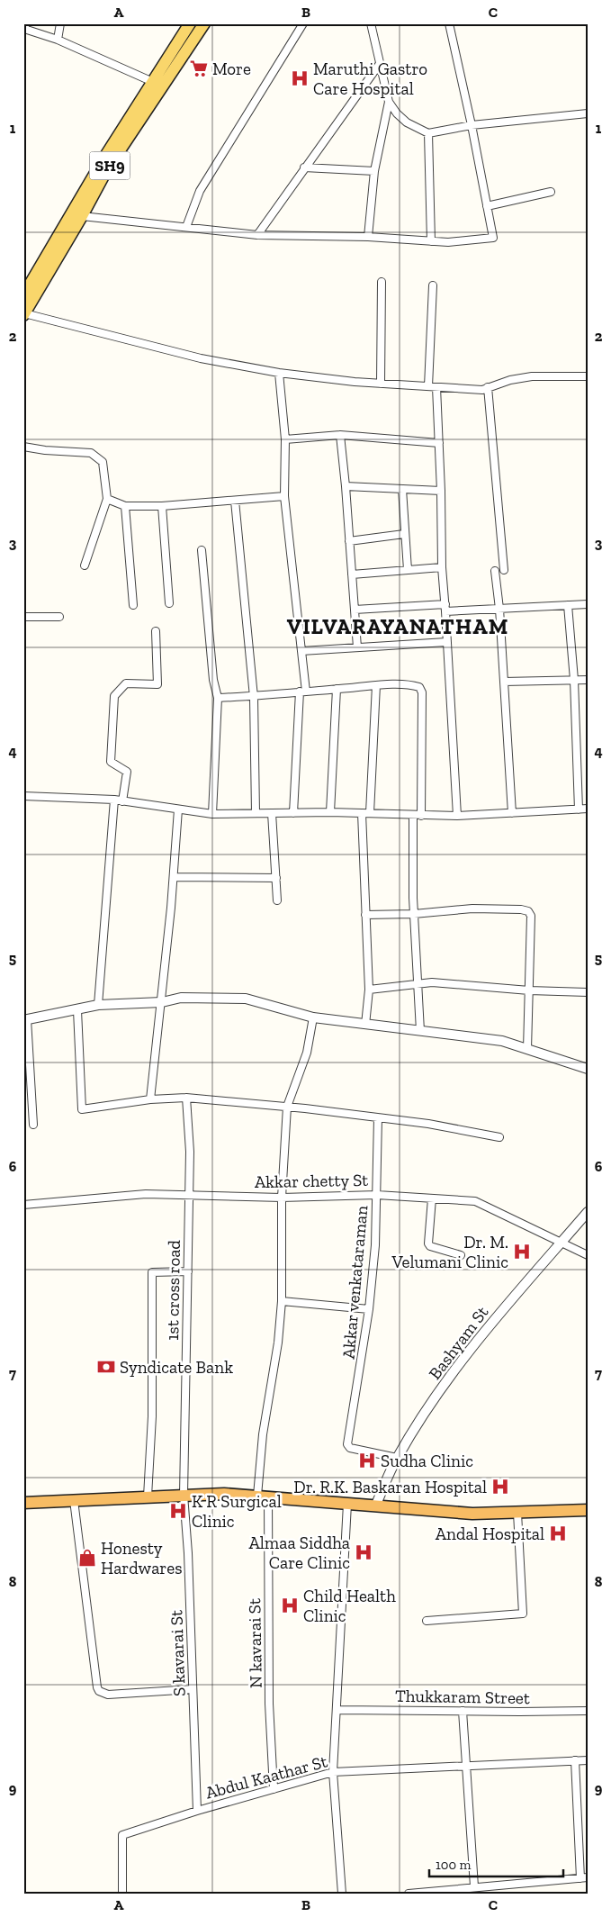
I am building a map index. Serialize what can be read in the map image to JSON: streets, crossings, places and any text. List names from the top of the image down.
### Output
{
  "streets": {
    "main road": ["SH9"],
    "street": [
      "Akkar chetty St",
      "Akkar venkataraman",
      "1st cross road",
      "Bashyam St",
      "N kavarai St",
      "S kavarai St",
      "Thukkaram Street",
      "Abdul Kaathar St"
    ]
  },
  "crossings": [
    ["Akkar chetty St", "Akkar venkataraman"],
    ["Akkar chetty St", "1st cross road"],
    ["Akkar chetty St", "Bashyam St"],
    ["Akkar chetty St", "N kavarai St"],
    ["Akkar venkataraman", "Bashyam St"],
    ["1st cross road", "S kavarai St"],
    ["N kavarai St", "Abdul Kaathar St"],
    ["S kavarai St", "Abdul Kaathar St"]
  ],
  "districts": ["VILVARAYANATHAM"],
  "places": {
    "supermarket": ["More"],
    "hospital": [
      "Maruthi Gastro Care Hospital",
      "Dr. M. Velumani Clinic",
      "Sudha Clinic",
      "Dr. R.K. Baskaran Hospital",
      "K R Surgical Clinic",
      "Andal Hospital",
      "Almaa Siddha Care Clinic",
      "Child Health Clinic"
    ],
    "bank": ["Syndicate Bank"],
    "shop": ["Honesty Hardwares"]
  },
  "scale_bar": "100 m",
  "grid": {
    "columns": ["A", "B", "C"],
    "rows": [
      "1",
      "2",
      "3",
      "4",
      "5",
      "6",
      "7",
      "8",
      "9"
    ]
  }
}
